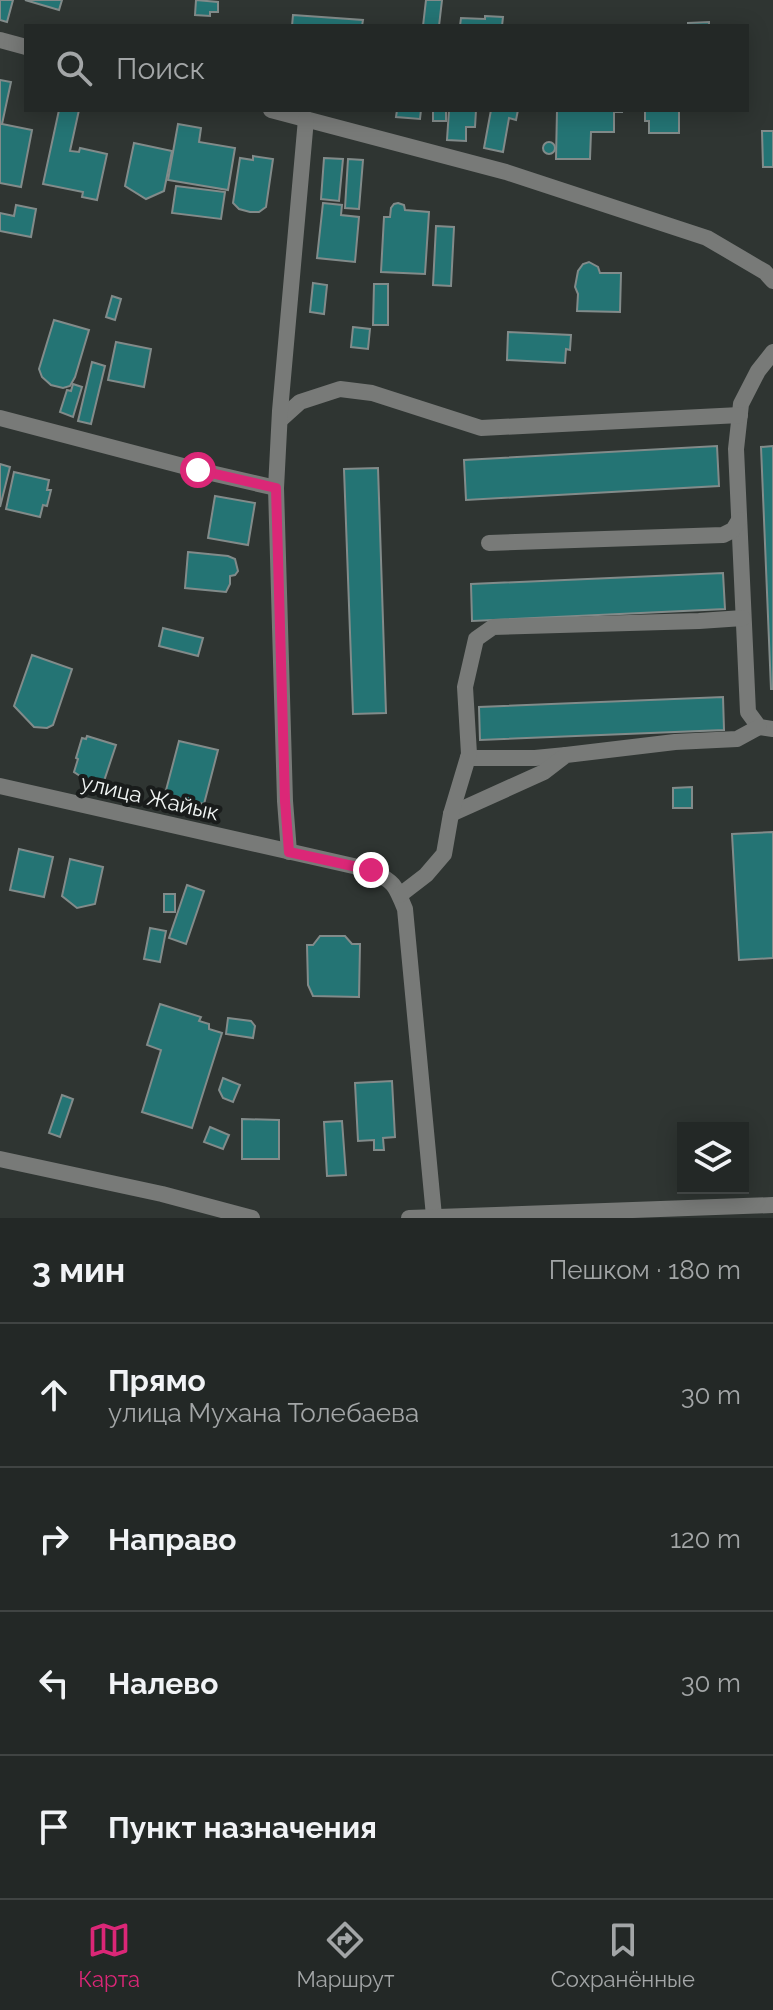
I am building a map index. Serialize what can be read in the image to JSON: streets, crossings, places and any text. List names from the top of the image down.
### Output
{
  "streets": {
    "street": ["улица Жайык"]
  },
  "page": {
    "search": "Поиск",
    "heading": ["3 мин", "Пешком · 180 m"],
    "list": [
      ["Прямо", "улица Мухана Толебаева", "30 m"],
      ["Направо", "120 m"],
      ["Налево", "30 m"],
      "Пункт назначения"
    ],
    "nav": ["Карта", "Маршрут", "Сохранённые"]
  }
}
